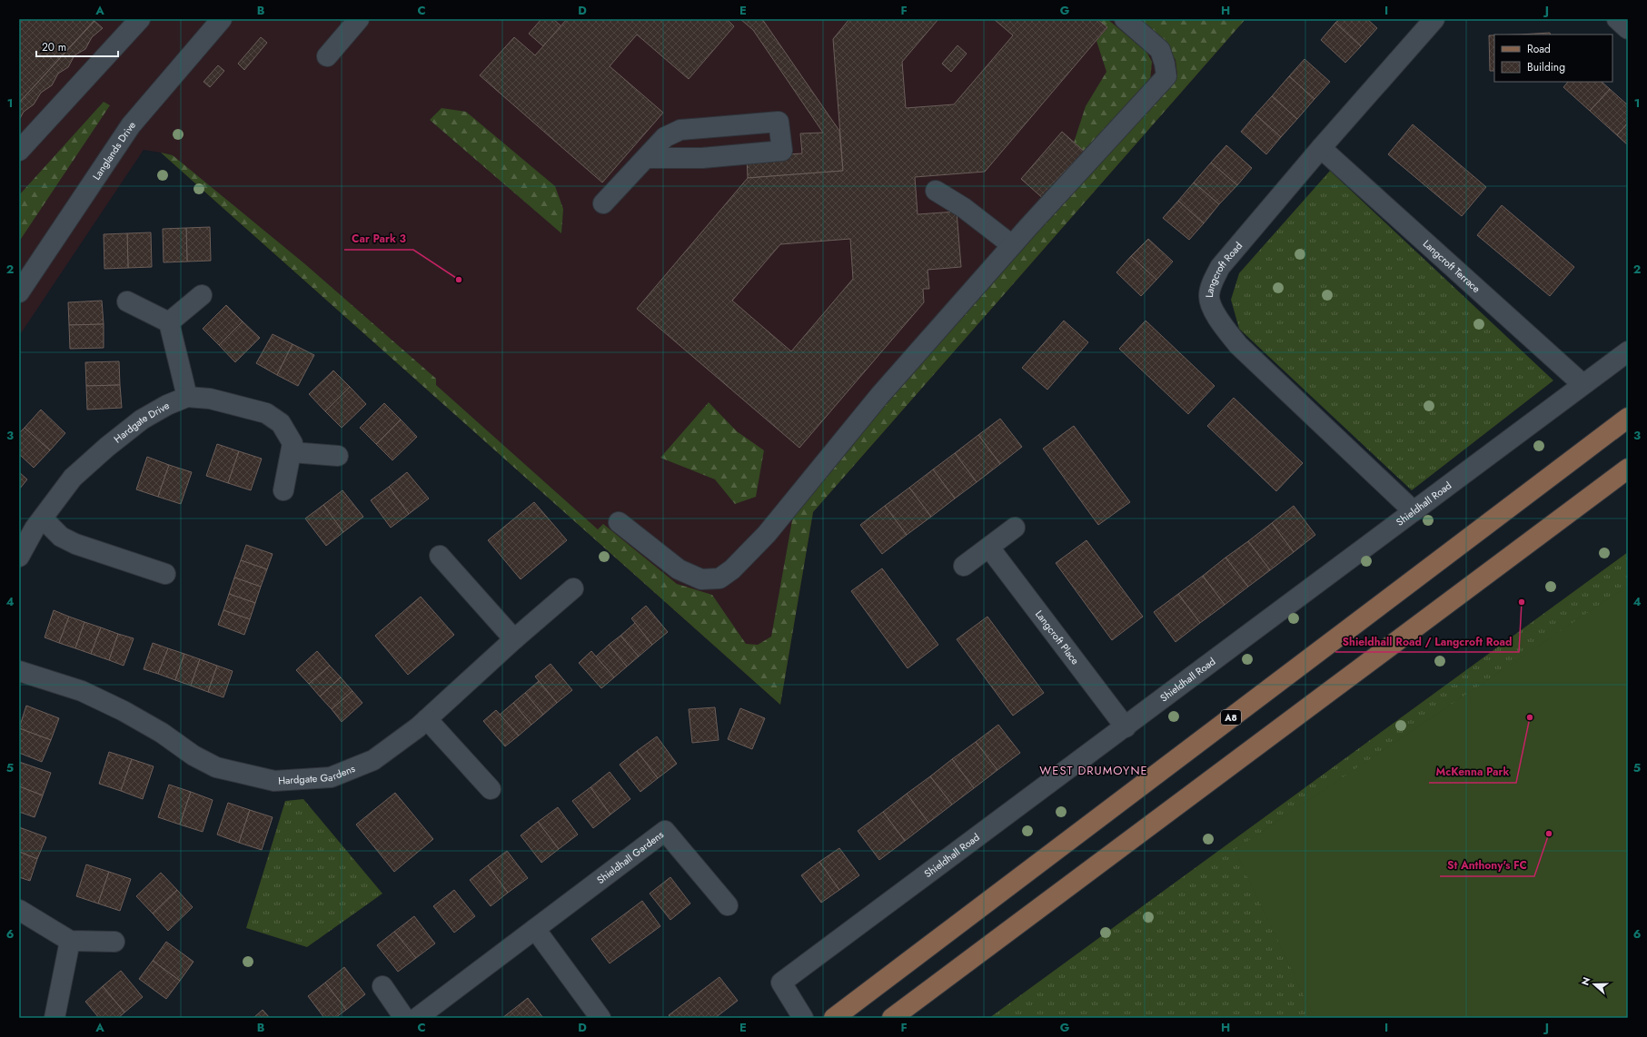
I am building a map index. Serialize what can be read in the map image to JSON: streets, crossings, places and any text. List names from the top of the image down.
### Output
{
  "streets": {
    "main road": ["A8"],
    "street": [
      "Langlands Drive",
      "Langcroft Terrace",
      "Langcroft Road",
      "Hardgate Drive",
      "Shieldhall Road",
      "Langcroft Place",
      "Hardgate Gardens",
      "Shieldhall Gardens"
    ]
  },
  "crossings": [
    ["Langcroft Terrace", "Langcroft Road"],
    ["Langcroft Terrace", "Shieldhall Road"],
    ["Langcroft Road", "Shieldhall Road"],
    ["Shieldhall Road", "Langcroft Place"]
  ],
  "districts": ["WEST DRUMOYNE"],
  "places": [
    "Car Park 3",
    "Shieldhall Road / Langcroft Road",
    "McKenna Park",
    "St Anthony's FC"
  ],
  "legend": ["Road", "Building"],
  "scale_bar": "20 m",
  "north": "left",
  "grid": {
    "columns": [
      "A",
      "B",
      "C",
      "D",
      "E",
      "F",
      "G",
      "H",
      "I",
      "J"
    ],
    "rows": [
      "1",
      "2",
      "3",
      "4",
      "5",
      "6"
    ]
  }
}
